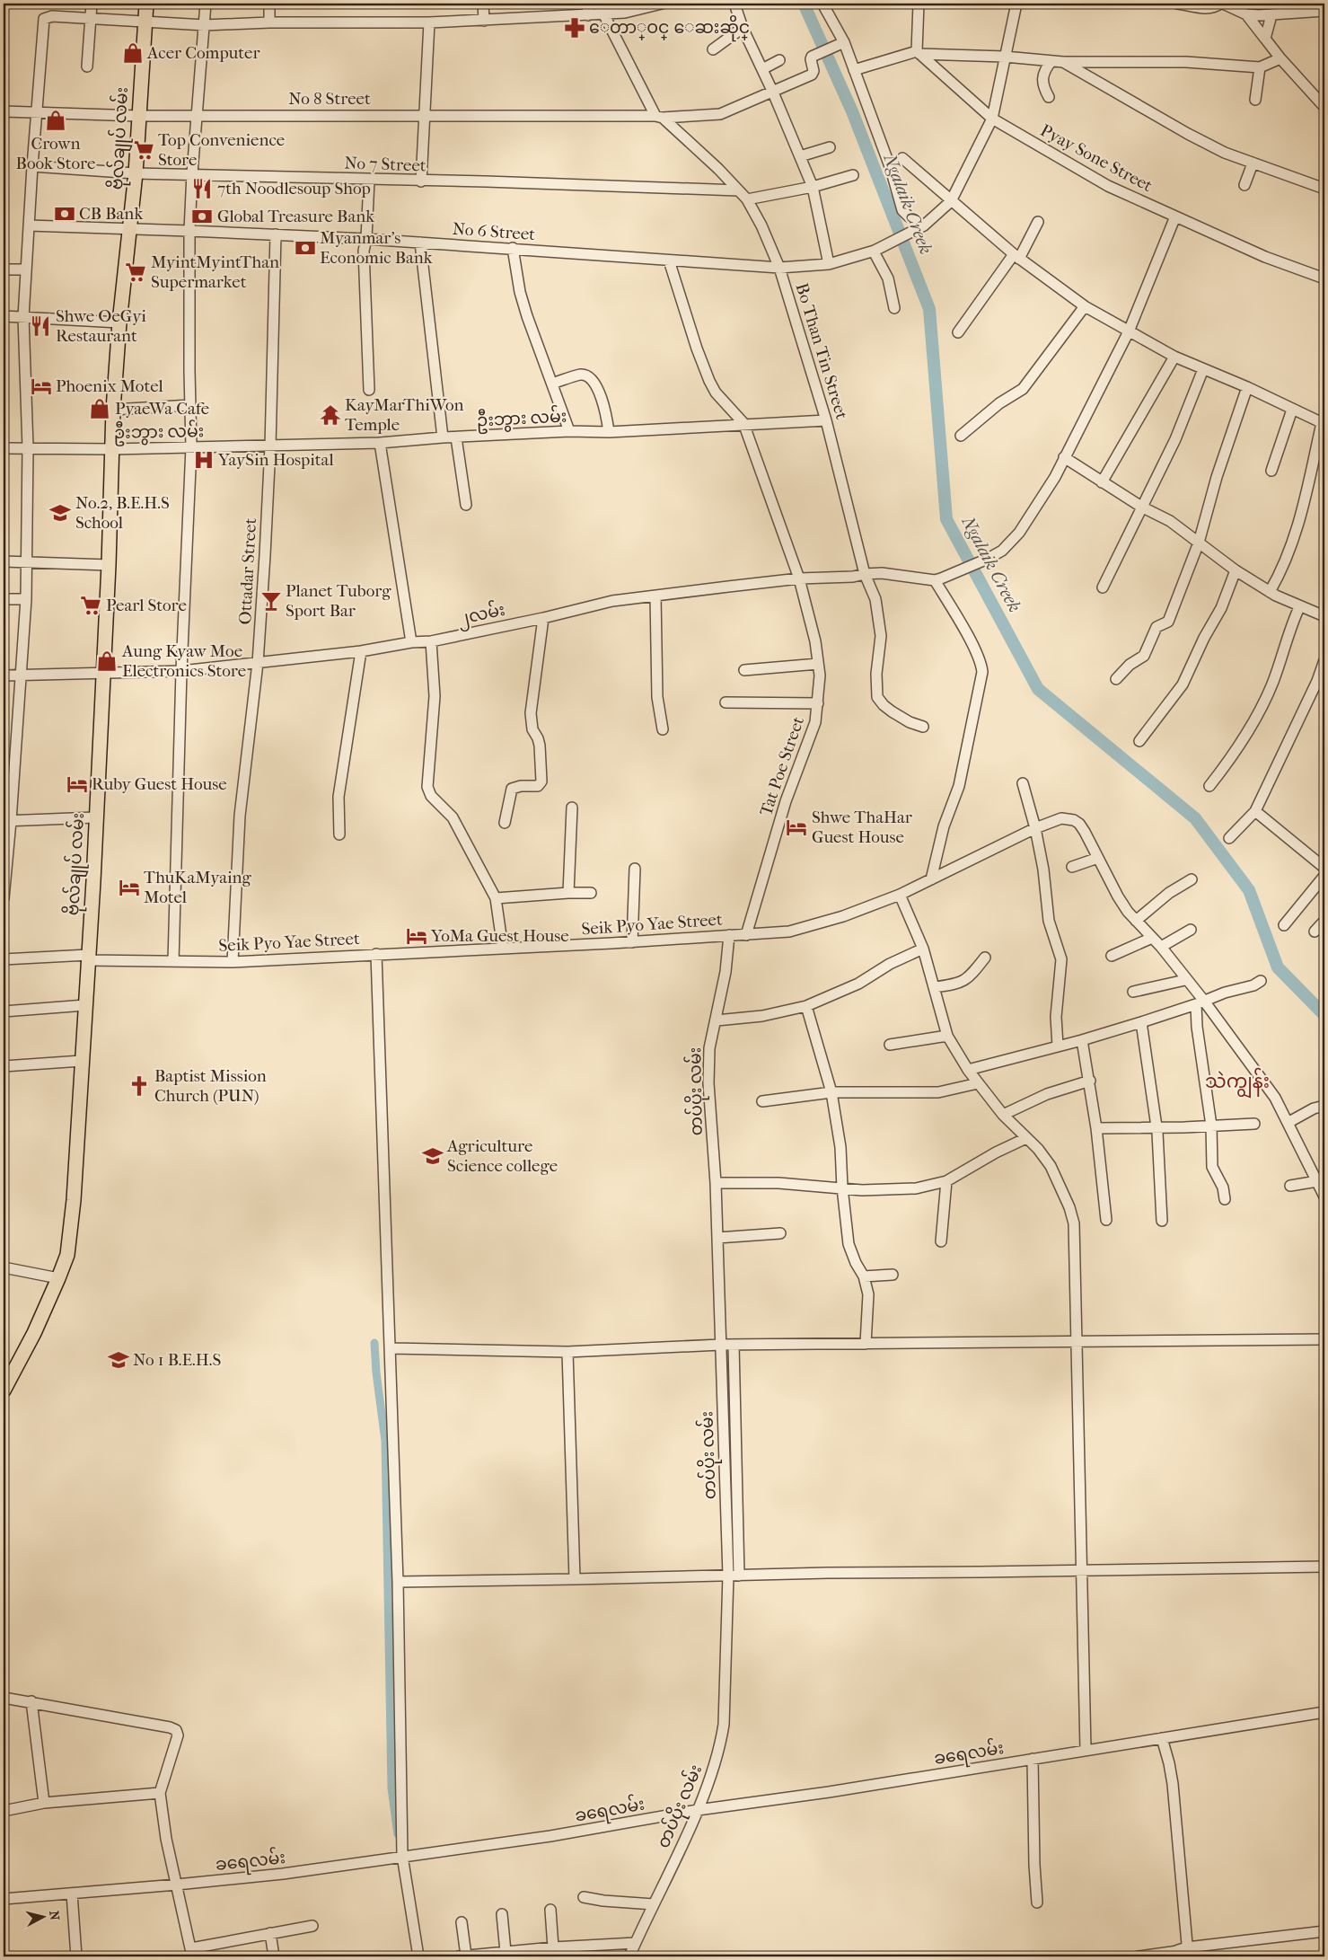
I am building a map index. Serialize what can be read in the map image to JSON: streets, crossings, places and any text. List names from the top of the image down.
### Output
{
  "streets": {
    "main road": ["ဗိုလ်ချုပ် လမ်း"],
    "street": [
      "No 8 Street",
      "Pyay Sone Street",
      "No 7 Street",
      "No 6 Street",
      "Bo Than Tin Street",
      "ဦးဘွား လမ်း",
      "Ottadar Street",
      "၂လမ်း",
      "Tat Poe Street",
      "Seik Pyo Yae Street",
      "တပ်ပိုး လမ်း",
      "ခရေလမ်း"
    ]
  },
  "crossings": [
    ["No 8 Street", "ဗိုလ်ချုပ် လမ်း"],
    ["No 8 Street", "Bo Than Tin Street"],
    ["ဗိုလ်ချုပ် လမ်း", "No 7 Street"],
    ["ဗိုလ်ချုပ် လမ်း", "No 6 Street"],
    ["ဗိုလ်ချုပ် လမ်း", "ဦးဘွား လမ်း"],
    ["ဗိုလ်ချုပ် လမ်း", "၂လမ်း"],
    ["ဗိုလ်ချုပ် လမ်း", "Seik Pyo Yae Street"],
    ["No 7 Street", "Bo Than Tin Street"],
    ["No 6 Street", "Bo Than Tin Street"],
    ["No 6 Street", "Ottadar Street"],
    ["Bo Than Tin Street", "ဦးဘွား လမ်း"],
    ["Bo Than Tin Street", "၂လမ်း"],
    ["ဦးဘွား လမ်း", "Ottadar Street"],
    ["ဦးဘွား လမ်း", "Tat Poe Street"],
    ["Ottadar Street", "၂လမ်း"],
    ["Ottadar Street", "Seik Pyo Yae Street"],
    ["၂လမ်း", "Tat Poe Street"],
    ["Tat Poe Street", "Seik Pyo Yae Street"],
    ["Seik Pyo Yae Street", "တပ်ပိုး လမ်း"],
    ["တပ်ပိုး လမ်း", "ခရေလမ်း"]
  ],
  "districts": ["သဲကျွန်း"],
  "water": ["Ngalaik Creek"],
  "places": {
    "pharmacy": ["ေတာ္ဝင္ ေဆးဆိုင္"],
    "shop": [
      "Acer Computer",
      "Crown Book Store",
      "PyaeWa Cafe",
      "Aung Kyaw Moe Electronics Store"
    ],
    "supermarket": ["Top Convenience Store", "MyintMyintThan Supermarket", "Pearl Store"],
    "restaurant": ["7th Noodlesoup Shop", "Shwe OeGyi Restaurant"],
    "bank": ["CB Bank", "Global Treasure Bank", "Myanmar's Economic Bank"],
    "hotel": [
      "Phoenix Motel",
      "Ruby Guest House",
      "Shwe ThaHar Guest House",
      "ThuKaMyaing Motel",
      "YoMa Guest House"
    ],
    "temple": ["KayMarThiWon Temple"],
    "hospital": ["YaySin Hospital"],
    "school or university": ["No.2, B.E.H.S School", "Agriculture Science college", "No 1 B.E.H.S"],
    "bar": ["Planet Tuborg Sport Bar"],
    "church": ["Baptist Mission Church (PUN)"]
  },
  "north": "right"
}
